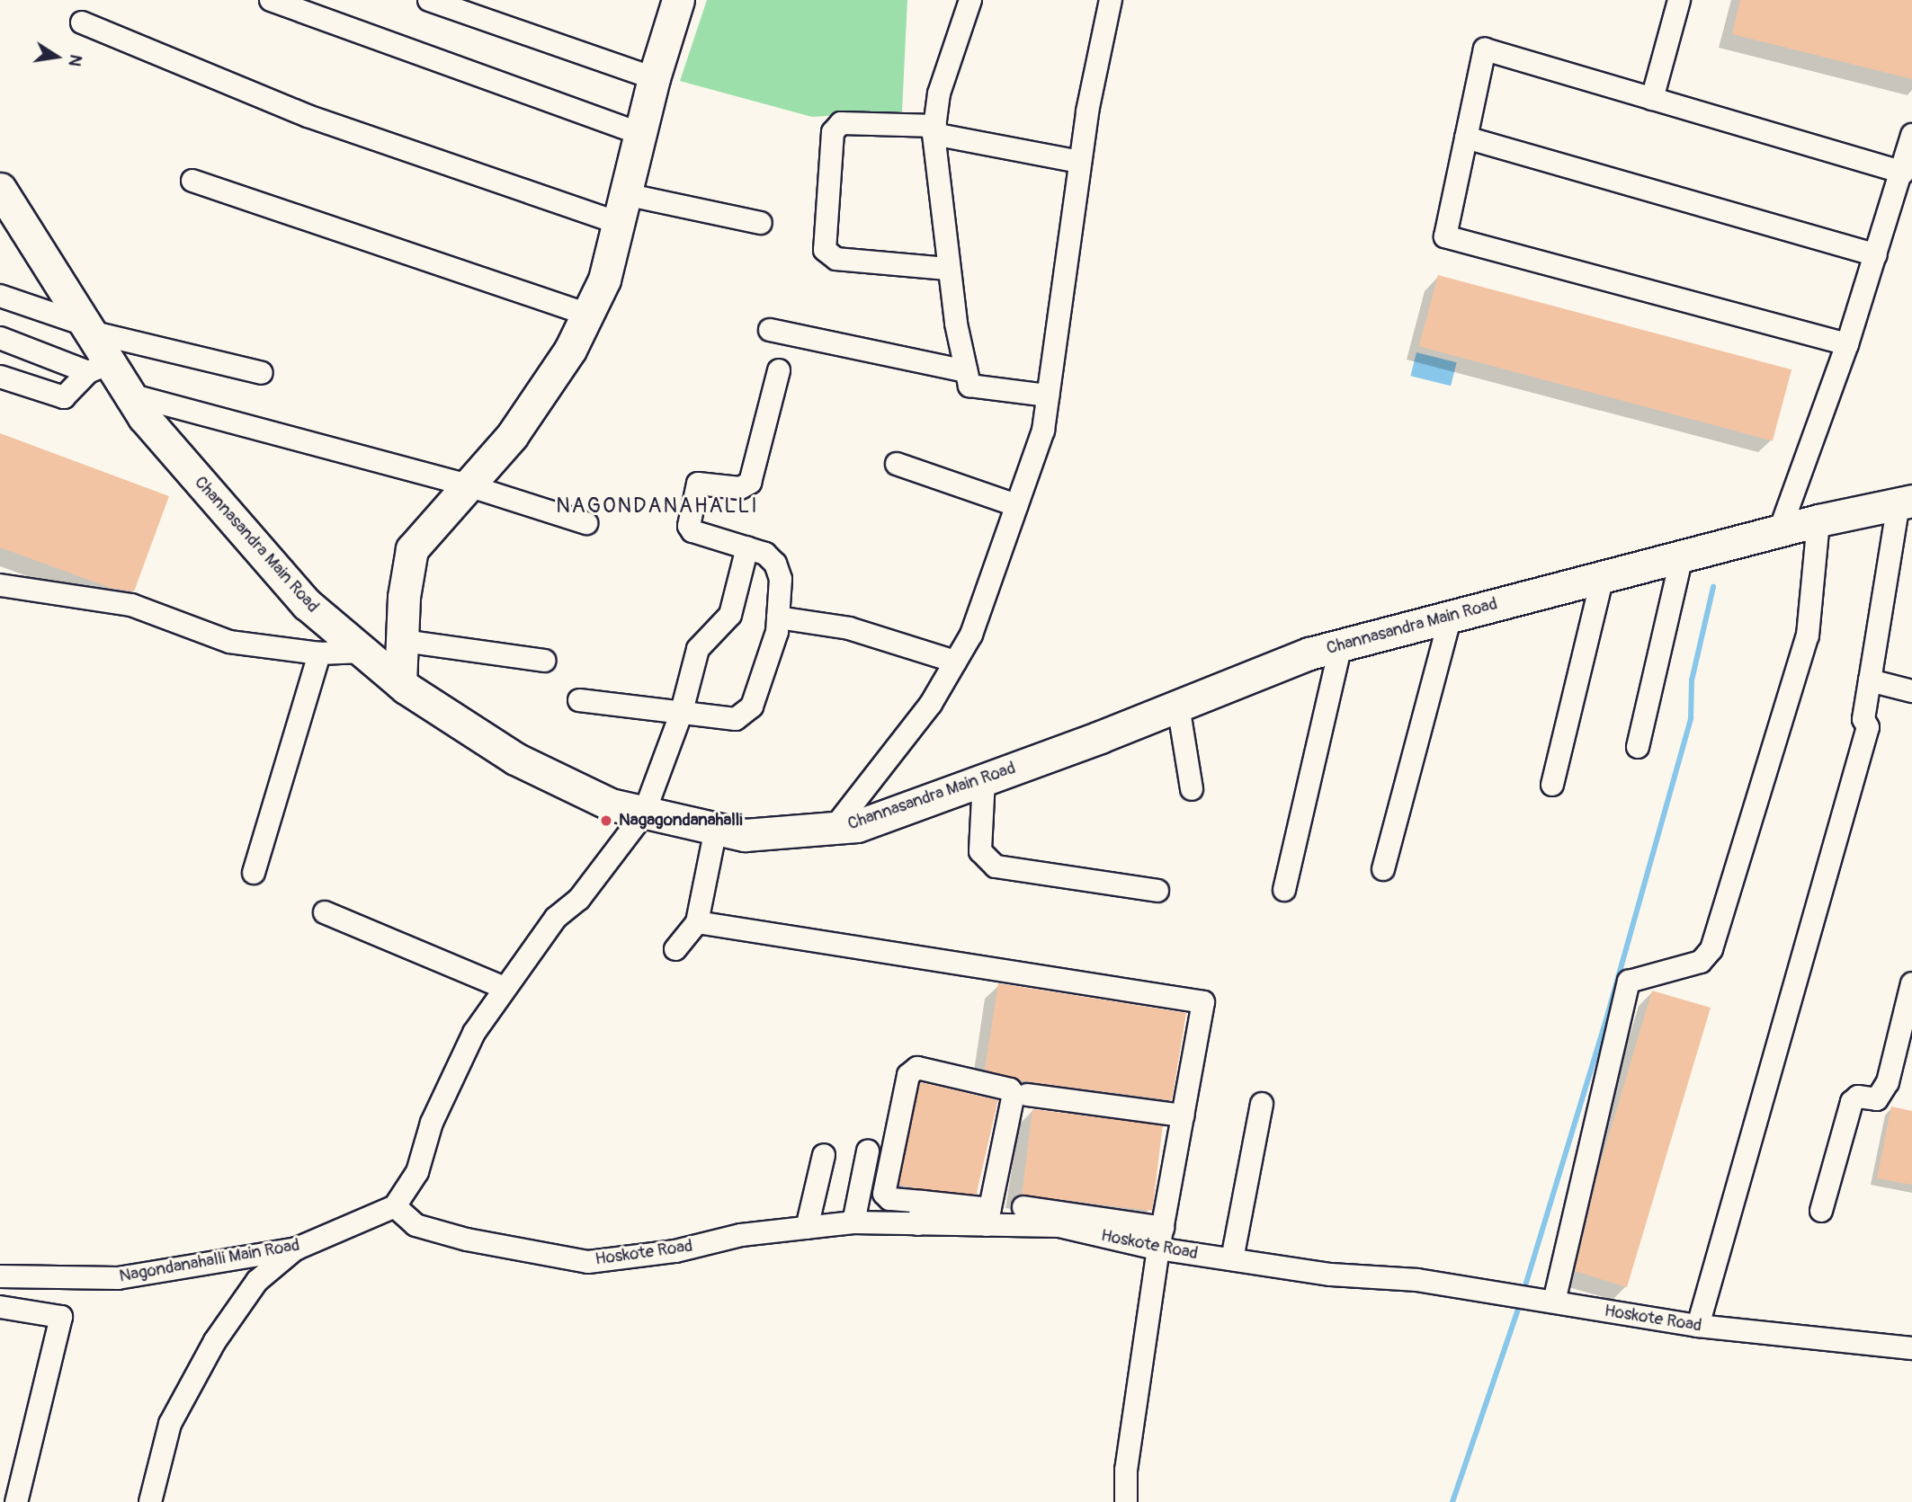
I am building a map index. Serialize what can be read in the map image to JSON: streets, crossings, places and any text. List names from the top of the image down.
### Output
{
  "streets": {
    "street": ["Channasandra Main Road", "Hoskote Road", "Nagondanahalli Main Road"]
  },
  "crossings": [
    ["Hoskote Road", "Nagondanahalli Main Road"]
  ],
  "districts": ["NAGONDANAHALLI"],
  "places": ["Nagagondanahalli"],
  "north": "right"
}
